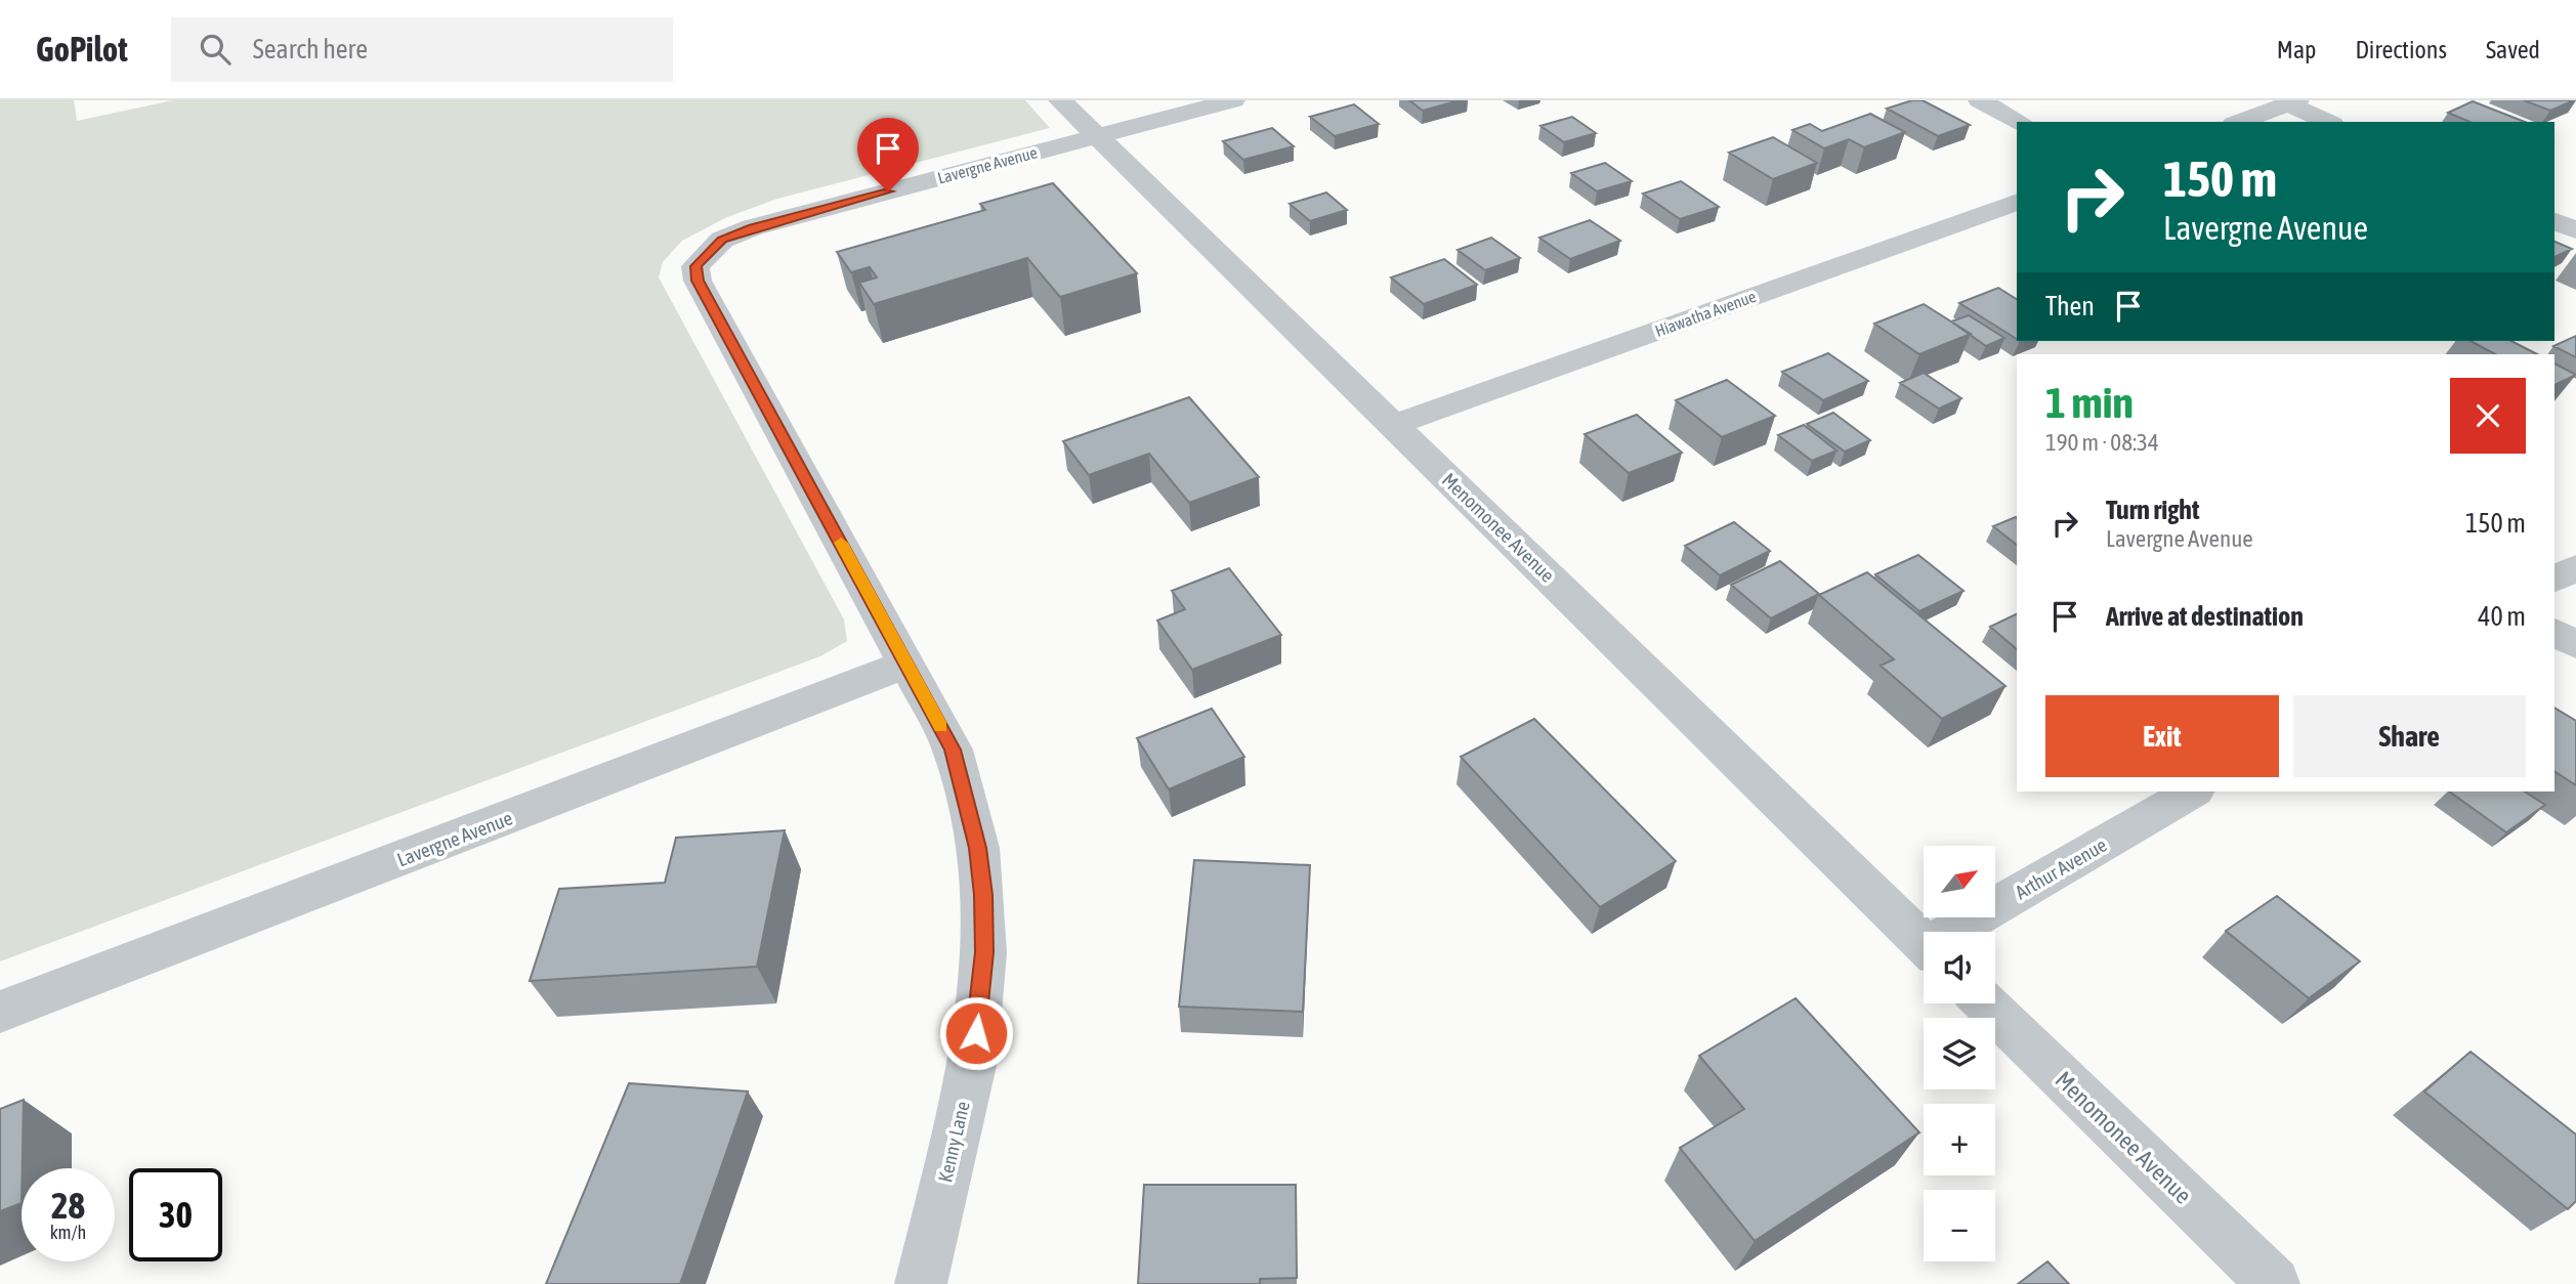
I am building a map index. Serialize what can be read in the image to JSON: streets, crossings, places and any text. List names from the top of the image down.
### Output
{
  "streets": {
    "street": [
      "Lavergne Avenue",
      "Hiawatha Avenue",
      "Menomonee Avenue",
      "Arthur Avenue",
      "Kenny Lane"
    ]
  },
  "crossings": [
    ["Lavergne Avenue", "Menomonee Avenue"],
    ["Lavergne Avenue", "Kenny Lane"],
    ["Hiawatha Avenue", "Menomonee Avenue"]
  ],
  "north": "top right",
  "page": {
    "header": "GoPilot",
    "search": "Search here",
    "nav": ["Map", "Directions", "Saved"],
    "turn": ["150 m", "Lavergne Avenue"],
    "then": "Then",
    "heading": ["1 min", "190 m · 08:34"],
    "list": [
      {
        "name": "Turn right",
        "note": "Lavergne Avenue",
        "value": "150 m"
      },
      {
        "name": "Arrive at destination",
        "value": "40 m"
      }
    ],
    "buttons": ["Exit", "Share"],
    "map_buttons": ["+", "−"],
    "speed": "28 km/h",
    "limit": "30"
  }
}
